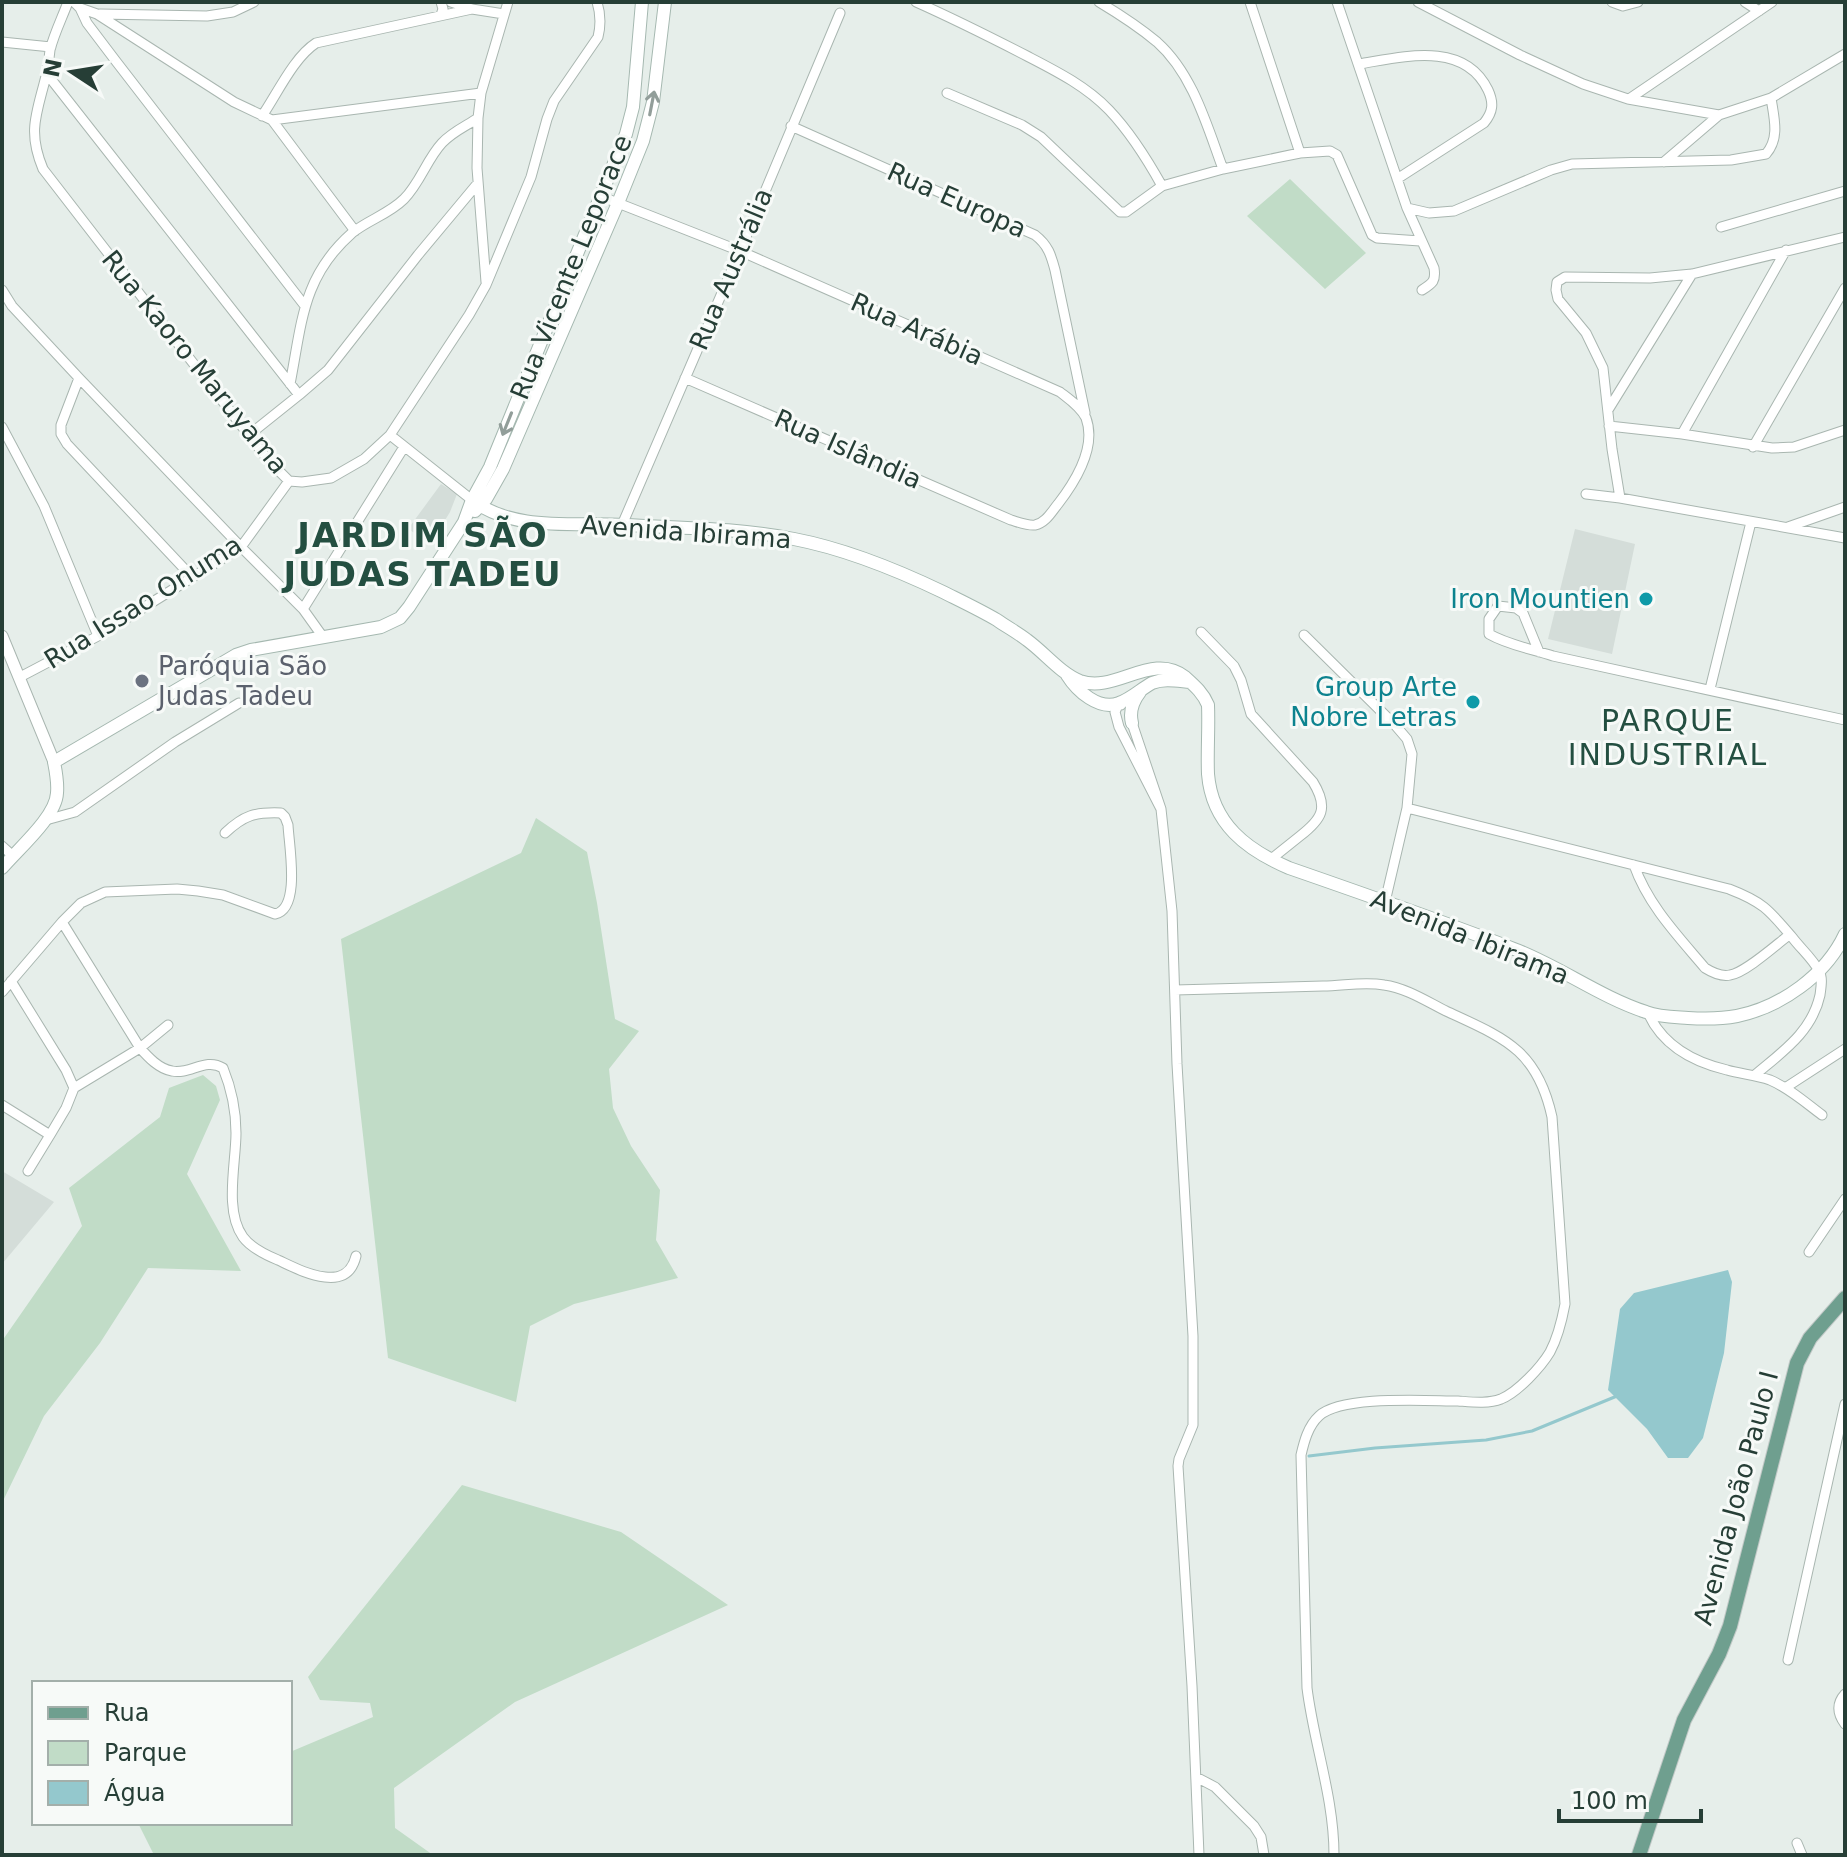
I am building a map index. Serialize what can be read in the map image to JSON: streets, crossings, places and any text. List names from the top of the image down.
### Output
{
  "streets": {
    "main road": ["Rua Vicente Leporace", "Avenida Ibirama", "Avenida João Paulo I"],
    "street": [
      "Rua Europa",
      "Rua Austrália",
      "Rua Arábia",
      "Rua Kaoro Maruyama",
      "Rua Islândia",
      "Rua Issao Onuma"
    ]
  },
  "crossings": [
    ["Rua Europa", "Rua Austrália"],
    ["Rua Europa", "Rua Arábia"],
    ["Rua Europa", "Rua Islândia"],
    ["Rua Vicente Leporace", "Rua Arábia"],
    ["Rua Vicente Leporace", "Avenida Ibirama"],
    ["Rua Austrália", "Rua Arábia"],
    ["Rua Austrália", "Rua Islândia"],
    ["Rua Austrália", "Avenida Ibirama"],
    ["Rua Arábia", "Rua Islândia"],
    ["Rua Kaoro Maruyama", "Rua Issao Onuma"]
  ],
  "districts": ["JARDIM SÃO JUDAS TADEU", "PARQUE INDUSTRIAL"],
  "places": ["Iron Mountien", "Paróquia São Judas Tadeu", "Group Arte Nobre Letras"],
  "legend": ["Rua", "Parque", "Água"],
  "scale_bar": "100 m",
  "north": "left"
}
